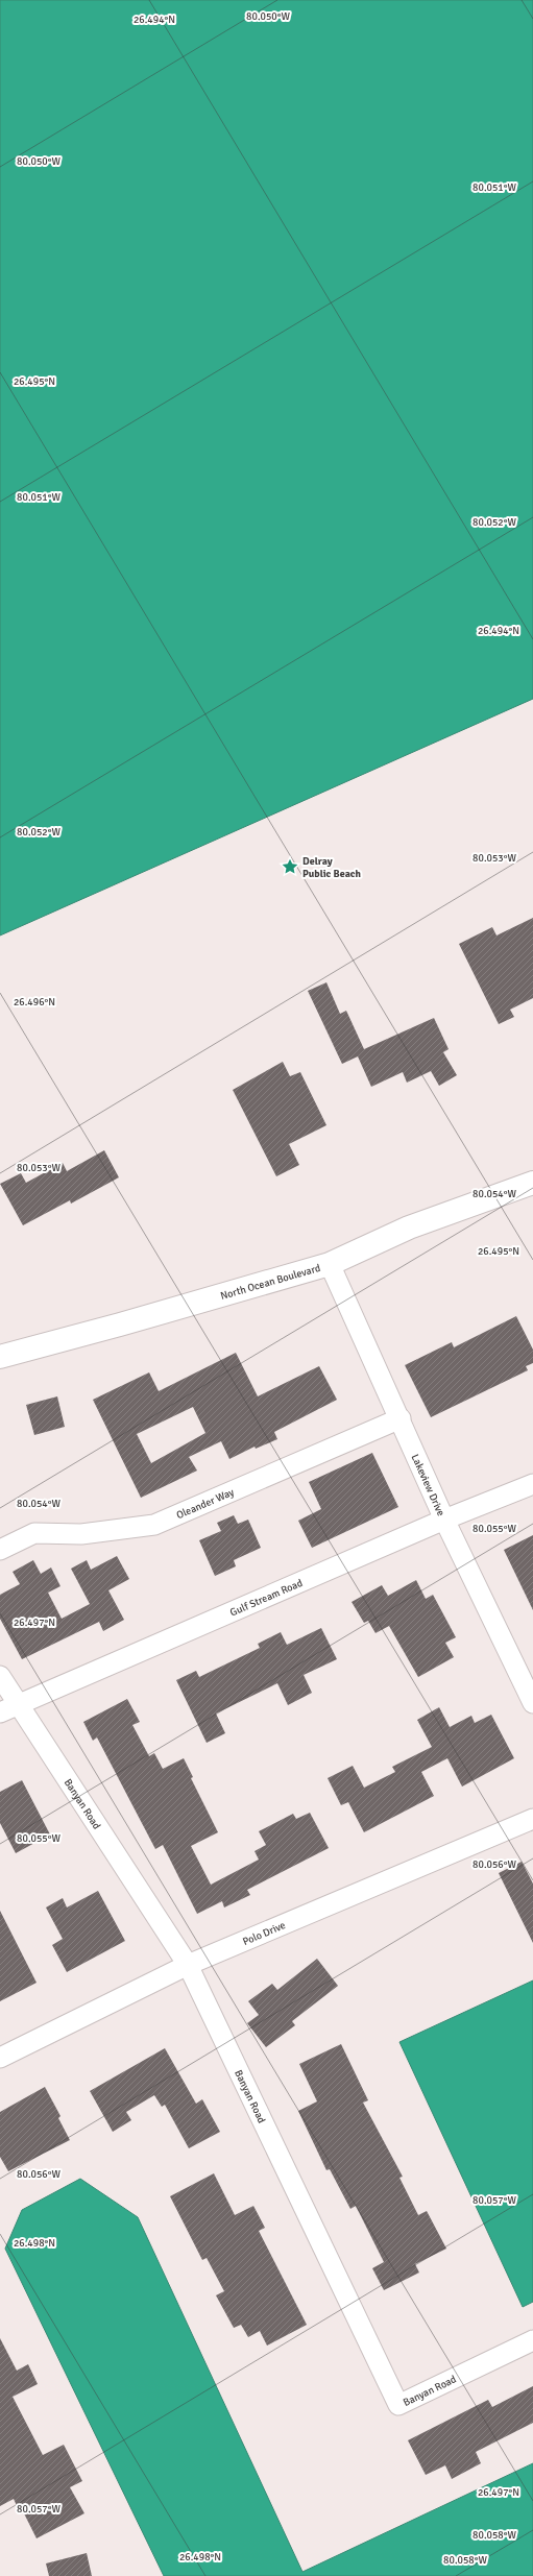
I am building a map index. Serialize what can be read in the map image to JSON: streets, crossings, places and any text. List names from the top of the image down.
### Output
{
  "streets": {
    "main road": ["North Ocean Boulevard"],
    "street": [
      "Lakeview Drive",
      "Oleander Way",
      "Gulf Stream Road",
      "Banyan Road",
      "Polo Drive"
    ]
  },
  "crossings": [
    ["North Ocean Boulevard", "Lakeview Drive"],
    ["Lakeview Drive", "Oleander Way"],
    ["Lakeview Drive", "Gulf Stream Road"],
    ["Gulf Stream Road", "Banyan Road"],
    ["Banyan Road", "Polo Drive"]
  ],
  "places": {
    "place": ["Delray Public Beach"]
  },
  "coordinates": [
    "80.050°W",
    "26.494°N",
    "80.051°W",
    "26.495°N",
    "80.052°W",
    "80.053°W",
    "26.496°N",
    "80.054°W",
    "80.055°W",
    "26.497°N",
    "80.056°W",
    "80.057°W",
    "26.498°N",
    "80.058°W"
  ]
}
